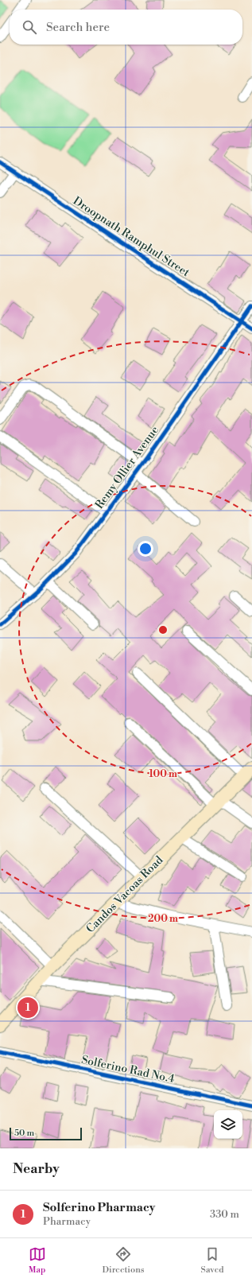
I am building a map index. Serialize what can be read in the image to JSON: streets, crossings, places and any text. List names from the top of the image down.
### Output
{
  "streets": {
    "main road": ["Candos Vacoas Road"],
    "street": ["Droopnath Ramphul Street", "Remy Ollier Avenue", "Solferino Rad No.4"]
  },
  "crossings": [
    ["Droopnath Ramphul Street", "Remy Ollier Avenue"]
  ],
  "scale_bar": "50 m",
  "page": {
    "search": "Search here",
    "pins": "1",
    "scale": "50 m",
    "heading": "Nearby",
    "list": [
      {
        "mark": "1",
        "name": "Solferino Pharmacy",
        "note": "Pharmacy",
        "value": "330 m"
      }
    ],
    "nav": ["Map", "Directions", "Saved"]
  },
  "rings": ["100 m", "200 m"]
}
